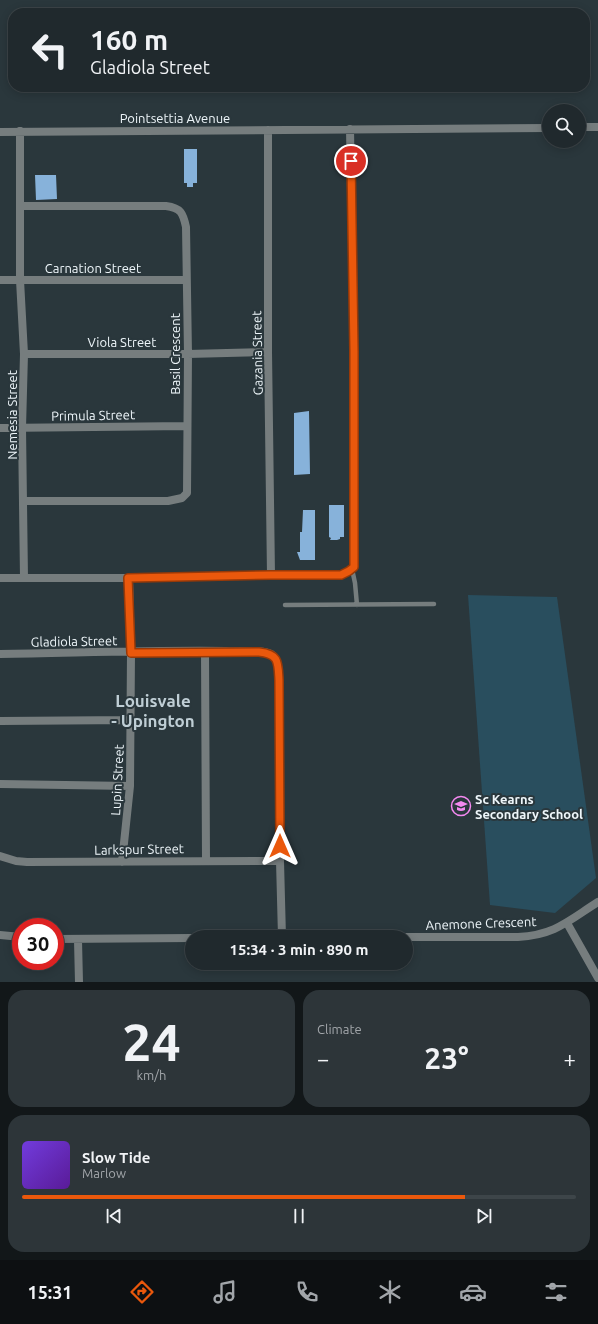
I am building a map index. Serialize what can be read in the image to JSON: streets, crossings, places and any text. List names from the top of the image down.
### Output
{
  "streets": {
    "street": [
      "Pointsettia Avenue",
      "Carnation Street",
      "Viola Street",
      "Gazania Street",
      "Basil Crescent",
      "Nemesia Street",
      "Primula Street",
      "Gladiola Street",
      "Lupin Street",
      "Larkspur Street",
      "Anemone Crescent"
    ]
  },
  "crossings": [
    ["Pointsettia Avenue", "Gazania Street"],
    ["Pointsettia Avenue", "Nemesia Street"],
    ["Carnation Street", "Basil Crescent"],
    ["Carnation Street", "Nemesia Street"],
    ["Viola Street", "Gazania Street"],
    ["Viola Street", "Basil Crescent"],
    ["Viola Street", "Nemesia Street"],
    ["Basil Crescent", "Nemesia Street"],
    ["Basil Crescent", "Primula Street"],
    ["Nemesia Street", "Primula Street"],
    ["Gladiola Street", "Lupin Street"],
    ["Gladiola Street", "Larkspur Street"],
    ["Lupin Street", "Larkspur Street"]
  ],
  "districts": ["Louisvale - Upington"],
  "places": {
    "school or university": ["Sc Kearns Secondary School"]
  },
  "page": {
    "turn": ["160 m", "Gladiola Street"],
    "limit": "30",
    "trip": "15:34 · 3 min · 890 m",
    "tile": [
      ["24", "km/h"],
      "Climate"
    ],
    "heat": ["−", "23°", "+"],
    "song": ["Slow Tide", "Marlow"],
    "tabs": "15:31"
  }
}
